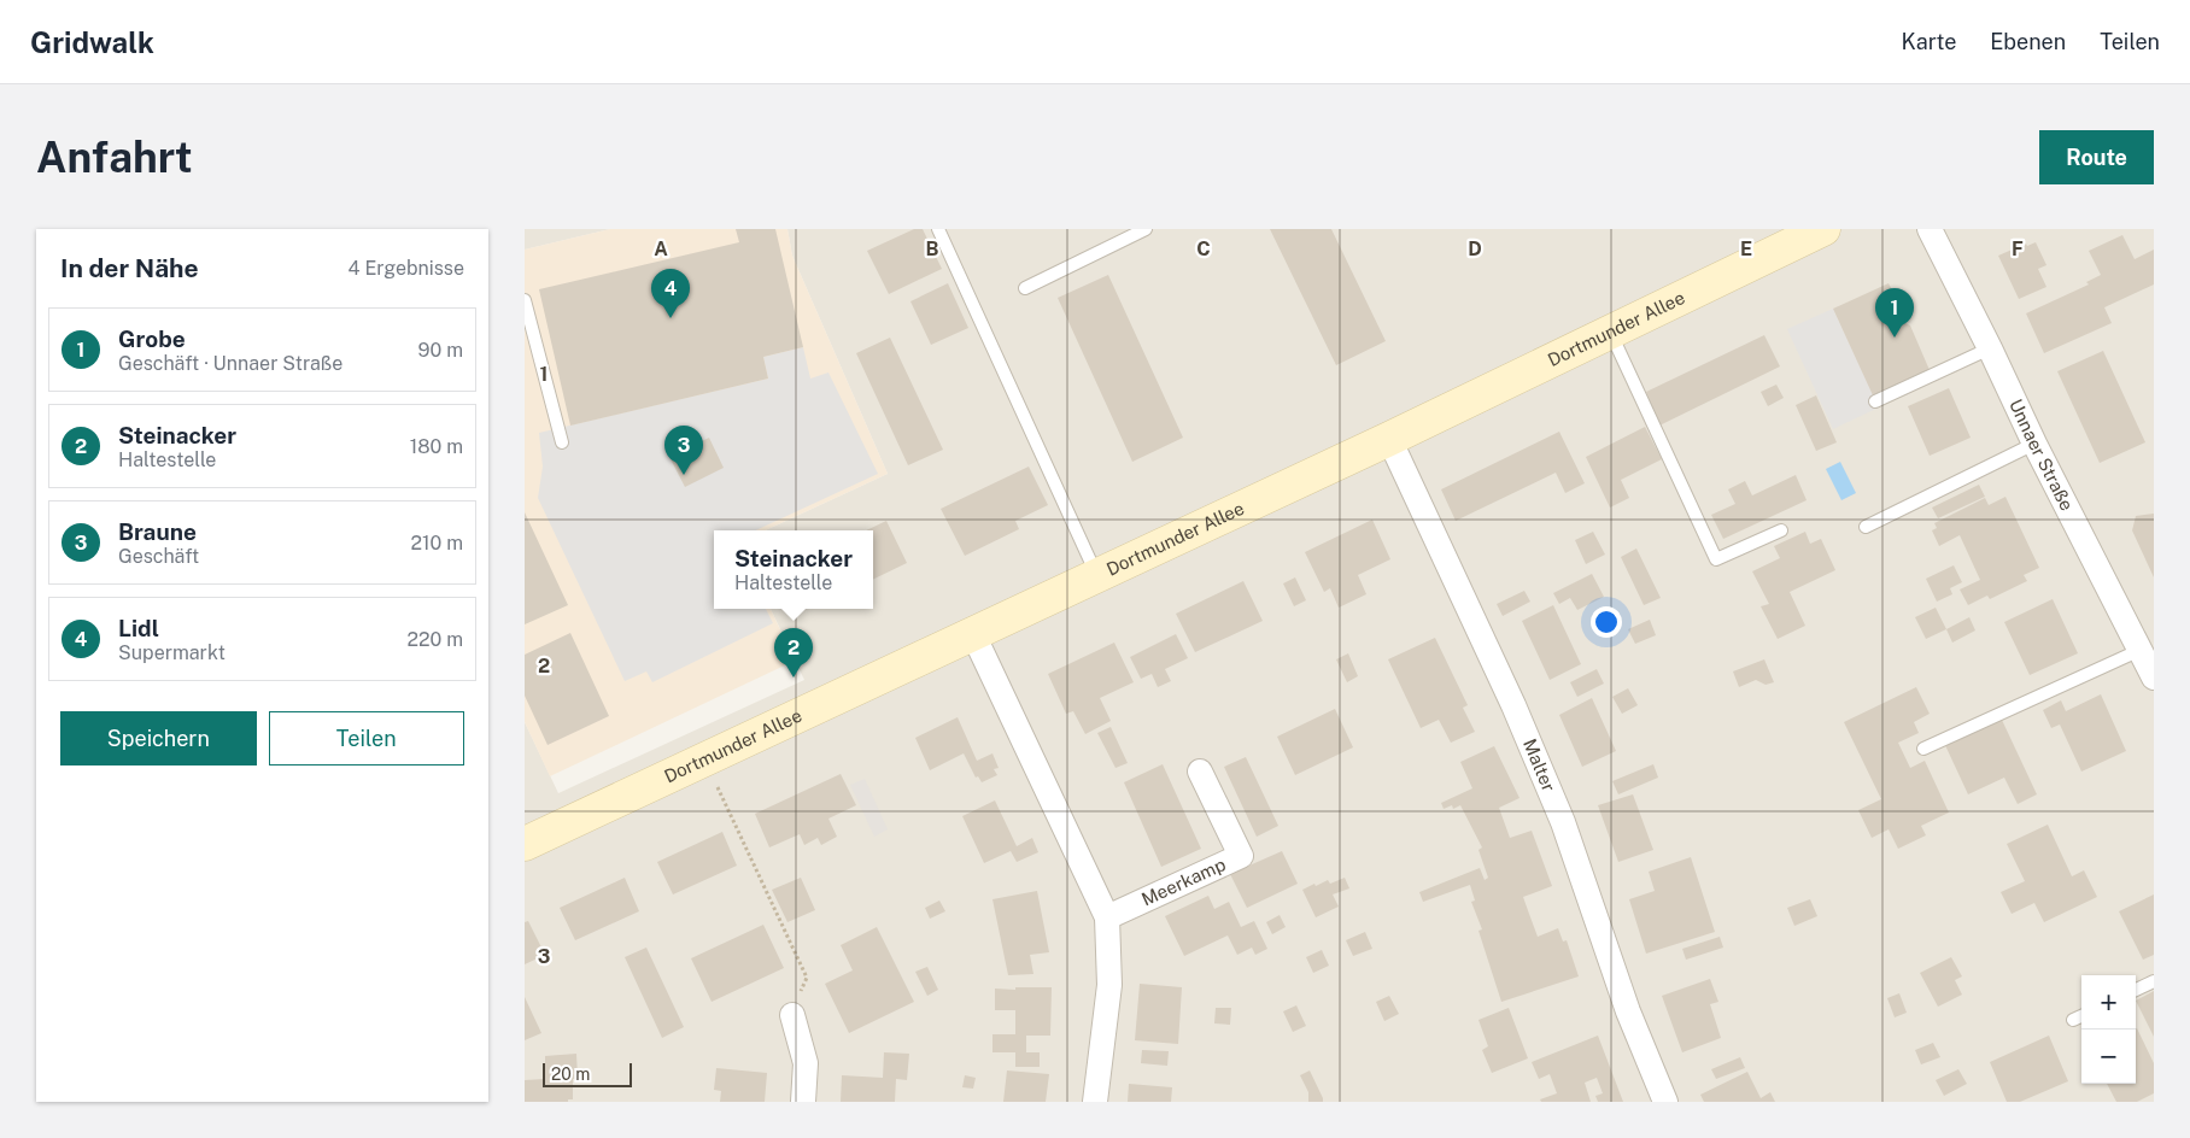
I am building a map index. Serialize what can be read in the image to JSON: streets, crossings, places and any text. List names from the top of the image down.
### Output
{
  "streets": {
    "main road": ["Dortmunder Allee"],
    "street": ["Unnaer Straße", "Malter", "Meerkamp"]
  },
  "crossings": [
    ["Dortmunder Allee", "Malter"]
  ],
  "scale_bar": "20 m",
  "page": {
    "header": "Gridwalk",
    "nav": ["Karte", "Ebenen", "Teilen"],
    "buttons": [
      "Route",
      ["Speichern", "Teilen"]
    ],
    "title": "Anfahrt",
    "heading": ["In der Nähe", "4 Ergebnisse"],
    "pins": [
      "4",
      "1",
      "3",
      "2"
    ],
    "list": [
      {
        "mark": "1",
        "name": "Grobe",
        "note": "Geschäft · Unnaer Straße",
        "value": "90 m"
      },
      {
        "mark": "2",
        "name": "Steinacker",
        "note": "Haltestelle",
        "value": "180 m"
      },
      {
        "mark": "3",
        "name": "Braune",
        "note": "Geschäft",
        "value": "210 m"
      },
      {
        "mark": "4",
        "name": "Lidl",
        "note": "Supermarkt",
        "value": "220 m"
      }
    ],
    "popup": ["Steinacker", "Haltestelle"],
    "map_buttons": ["+", "−"],
    "scale": "20 m"
  },
  "grid": {
    "columns": [
      "A",
      "B",
      "C",
      "D",
      "E",
      "F"
    ],
    "rows": ["1", "2", "3"]
  }
}
